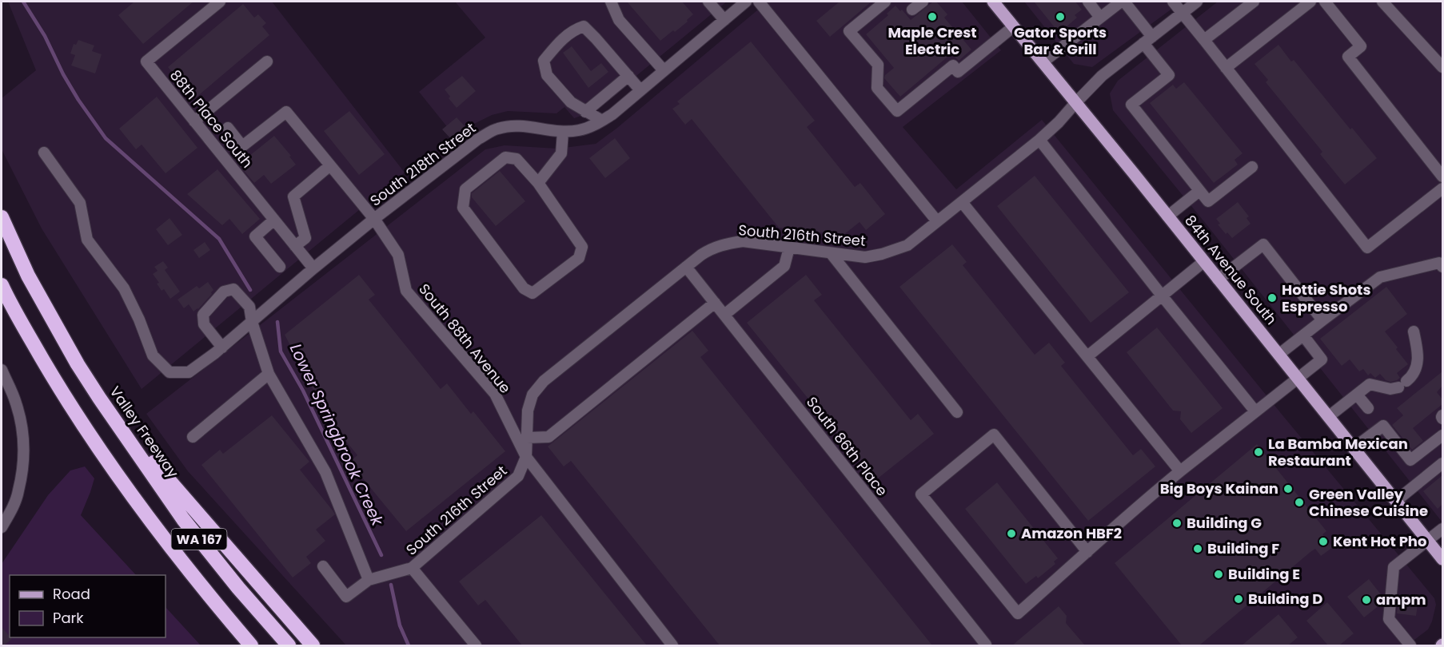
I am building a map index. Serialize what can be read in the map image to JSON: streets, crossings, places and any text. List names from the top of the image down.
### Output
{
  "streets": {
    "highway": ["Valley Freeway", "WA 167"],
    "main road": ["84th Avenue South"],
    "street": [
      "88th Place South",
      "South 218th Street",
      "South 216th Street",
      "South 88th Avenue",
      "South 86th Place"
    ]
  },
  "crossings": [
    ["88th Place South", "South 218th Street"],
    ["South 218th Street", "South 88th Avenue"],
    ["South 216th Street", "84th Avenue South"],
    ["South 216th Street", "South 88th Avenue"],
    ["South 216th Street", "South 86th Place"]
  ],
  "water": ["Lower Springbrook Creek"],
  "places": [
    "Maple Crest Electric",
    "Gator Sports Bar & Grill",
    "Hottie Shots Espresso",
    "La Bamba Mexican Restaurant",
    "Big Boys Kainan",
    "Green Valley Chinese Cuisine",
    "Building G",
    "Amazon HBF2",
    "Kent Hot Pho",
    "Building F",
    "Building E",
    "Building D",
    "ampm"
  ],
  "legend": ["Road", "Park"]
}
